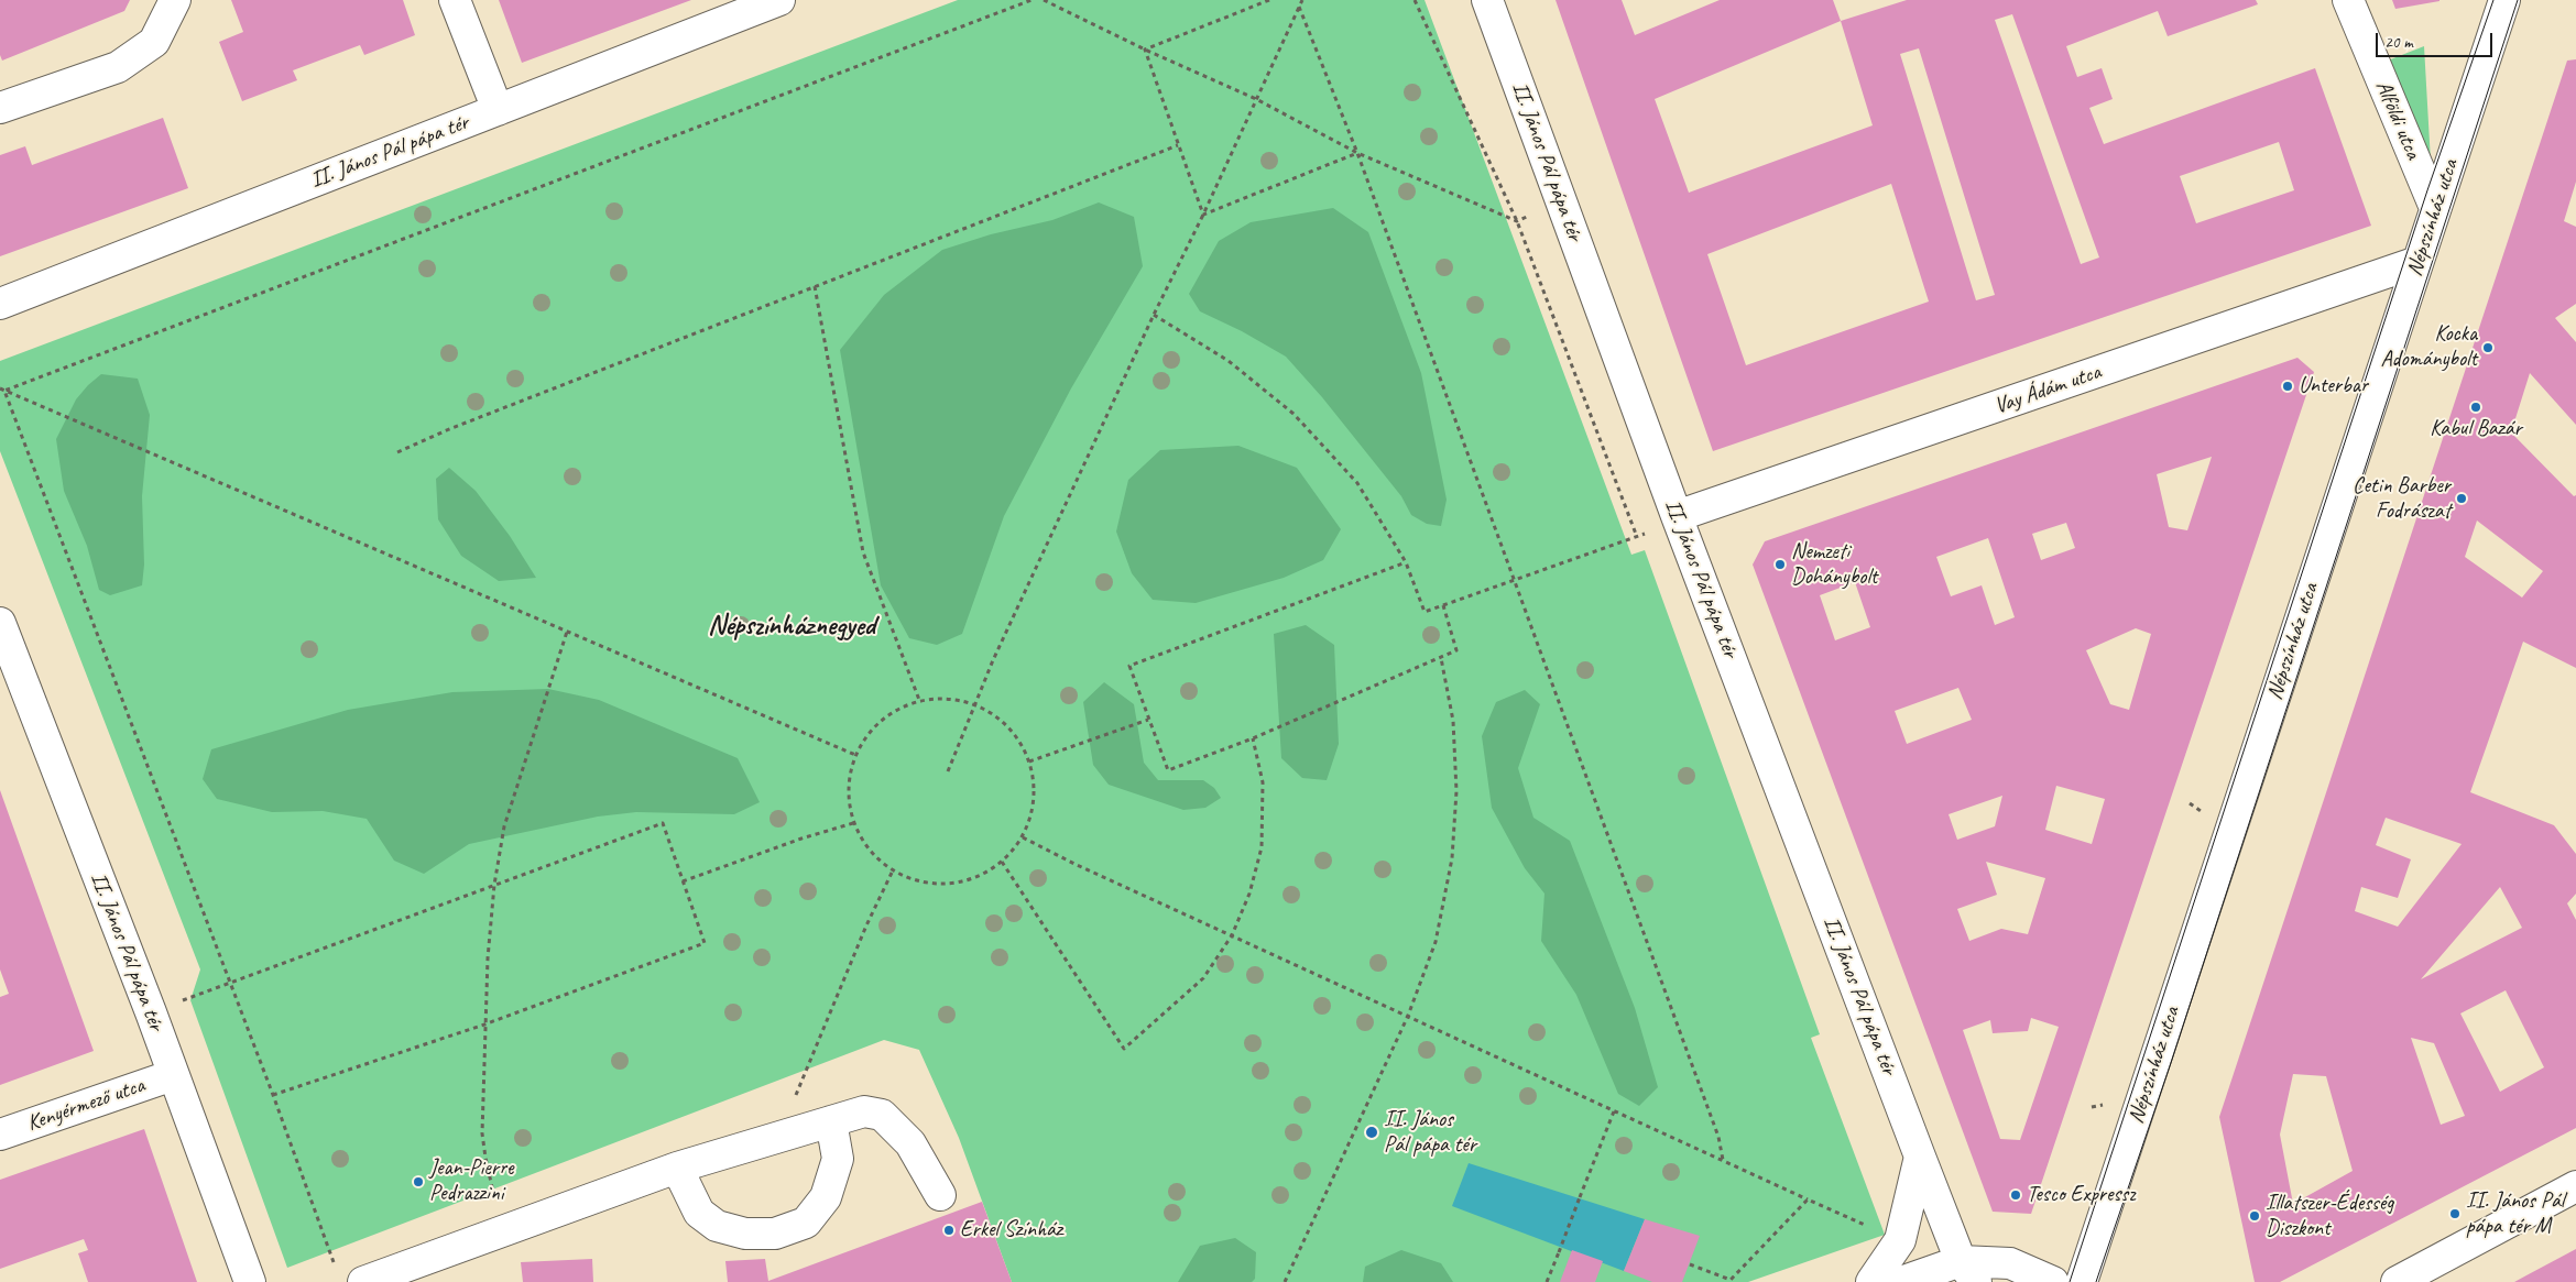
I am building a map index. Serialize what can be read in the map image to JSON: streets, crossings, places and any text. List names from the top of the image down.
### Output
{
  "streets": {
    "street": [
      "Alföldi utca",
      "II. János Pál pápa tér",
      "Népszínház utca",
      "Vay Ádám utca",
      "Kenyérmező utca"
    ]
  },
  "crossings": [
    ["Alföldi utca", "Népszínház utca"],
    ["II. János Pál pápa tér", "Vay Ádám utca"],
    ["II. János Pál pápa tér", "Kenyérmező utca"],
    ["Népszínház utca", "Vay Ádám utca"]
  ],
  "districts": ["Népszínháznegyed"],
  "places": [
    "Kocka Adománybolt",
    "Unterbar",
    "Kabul Bazár",
    "Cetin Barber Fodrászat",
    "Nemzeti Dohánybolt",
    "II. János Pál pápa tér",
    "Jean-Pierre Pedrazzini",
    "Tesco Expressz",
    "II. János Pál pápa tér M",
    "Illatszer-Édesség Diszkont",
    "Erkel Színház"
  ],
  "scale_bar": "20 m"
}
